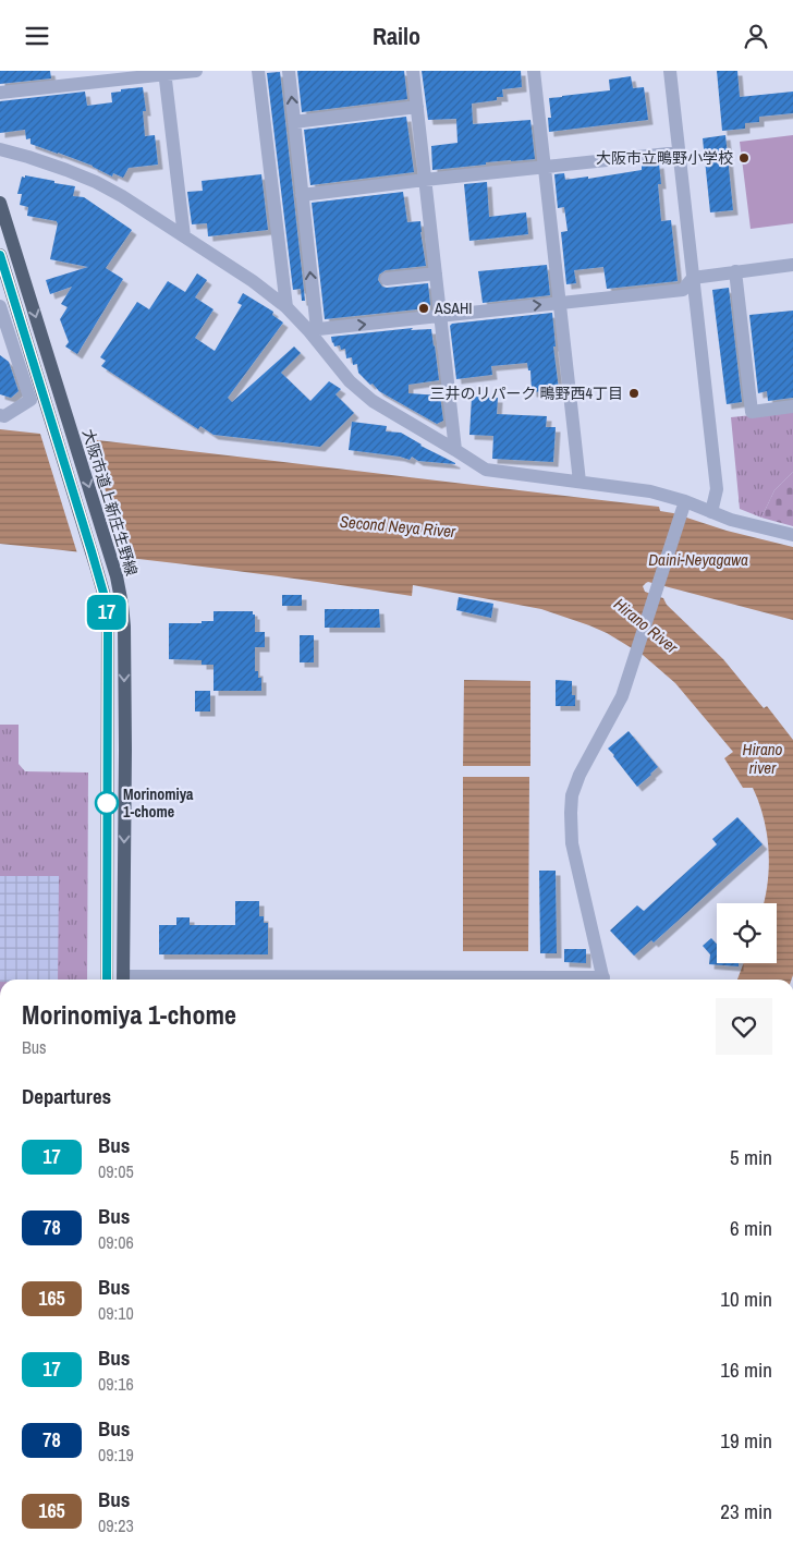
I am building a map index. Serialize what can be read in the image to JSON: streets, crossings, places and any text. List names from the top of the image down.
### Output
{
  "streets": {
    "main road": ["大阪市道上新庄生野線"]
  },
  "water": [
    "Second Neya River",
    "Daini-Neyagawa",
    "Hirano River",
    "Hirano river"
  ],
  "places": [
    "大阪市立鴫野小学校",
    "ASAHI",
    "三井のリパーク 鴫野西4丁目",
    "Morinomiya 1-chome"
  ],
  "lines": ["bus line 17"],
  "page": {
    "header": "Railo",
    "on_map": "17",
    "heading": [
      ["Morinomiya 1-chome", "Bus"],
      "Departures"
    ],
    "list": [
      {
        "mark": "17",
        "name": "Bus",
        "note": "09:05",
        "value": "5 min"
      },
      {
        "mark": "78",
        "name": "Bus",
        "note": "09:06",
        "value": "6 min"
      },
      {
        "mark": "165",
        "name": "Bus",
        "note": "09:10",
        "value": "10 min"
      },
      {
        "mark": "17",
        "name": "Bus",
        "note": "09:16",
        "value": "16 min"
      },
      {
        "mark": "78",
        "name": "Bus",
        "note": "09:19",
        "value": "19 min"
      },
      {
        "mark": "165",
        "name": "Bus",
        "note": "09:23",
        "value": "23 min"
      }
    ]
  }
}
